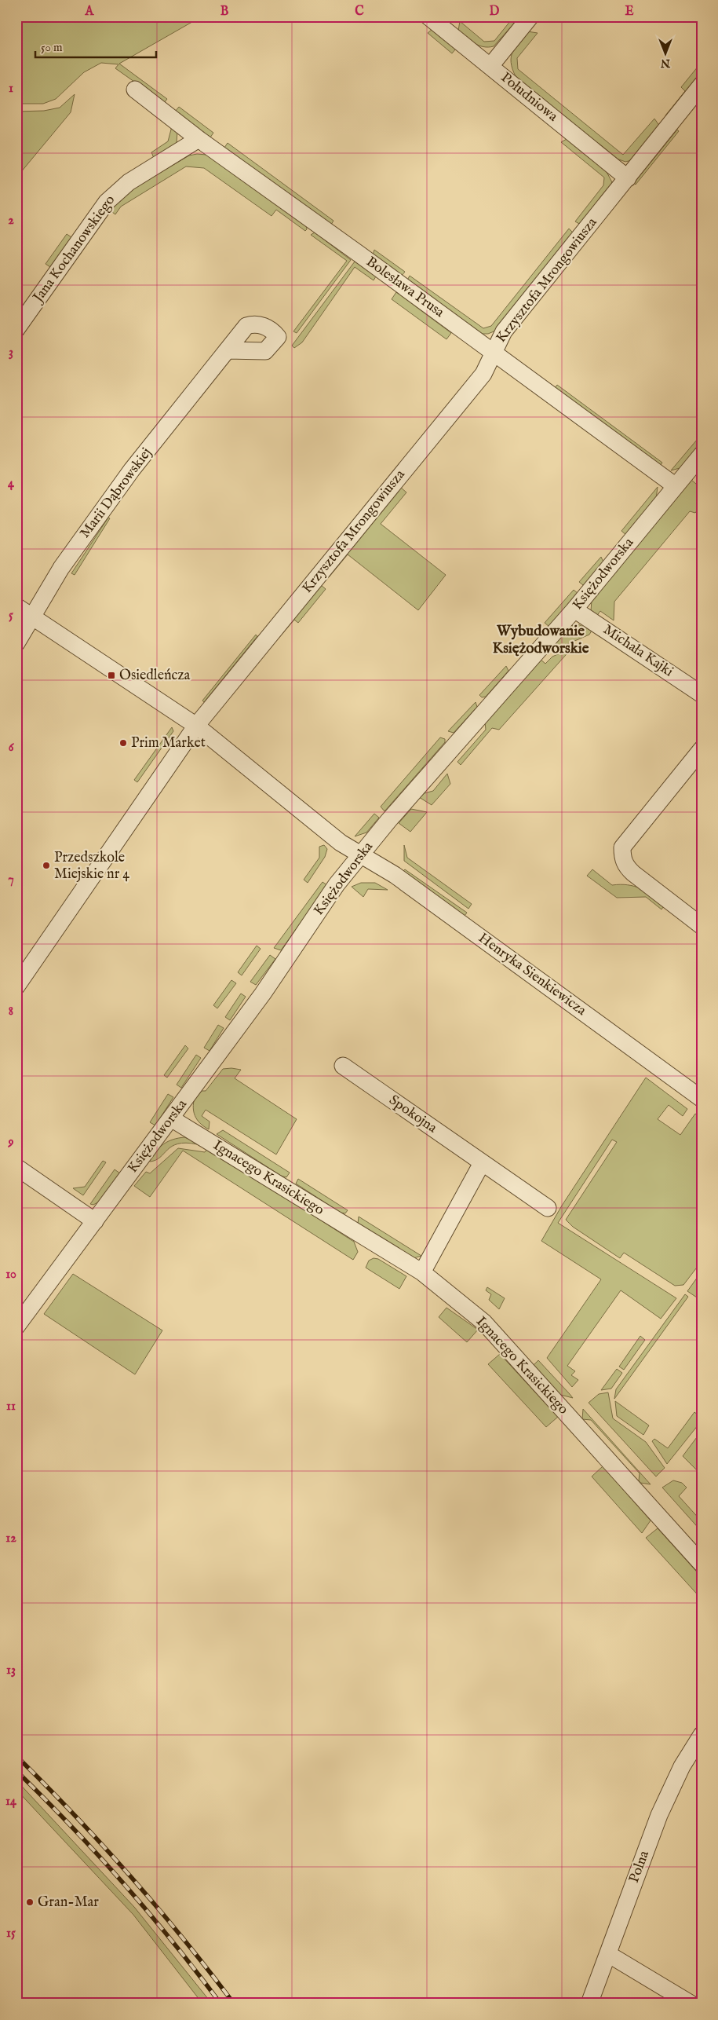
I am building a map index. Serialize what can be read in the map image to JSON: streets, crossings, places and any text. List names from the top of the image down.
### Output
{
  "streets": {
    "street": [
      "Południowa",
      "Jana Kochanowskiego",
      "Krzysztofa Mrongowiusza",
      "Bolesława Prusa",
      "Marii Dąbrowskiej",
      "Księżodworska",
      "Michała Kajki",
      "Henryka Sienkiewicza",
      "Spokojna",
      "Ignacego Krasickiego",
      "Polna"
    ]
  },
  "crossings": [
    ["Południowa", "Krzysztofa Mrongowiusza"],
    ["Jana Kochanowskiego", "Bolesława Prusa"],
    ["Krzysztofa Mrongowiusza", "Bolesława Prusa"],
    ["Bolesława Prusa", "Księżodworska"],
    ["Księżodworska", "Michała Kajki"],
    ["Księżodworska", "Henryka Sienkiewicza"],
    ["Księżodworska", "Ignacego Krasickiego"]
  ],
  "districts": ["Wybudowanie Księżodworskie"],
  "places": {
    "transit": ["Osiedleńcza"],
    "other": ["Prim Market", "Przedszkole Miejskie nr 4", "Gran-Mar"]
  },
  "scale_bar": "50 m",
  "north": "bottom",
  "grid": {
    "columns": [
      "A",
      "B",
      "C",
      "D",
      "E"
    ],
    "rows": [
      "1",
      "2",
      "3",
      "4",
      "5",
      "6",
      "7",
      "8",
      "9",
      "10",
      "11",
      "12",
      "13",
      "14",
      "15"
    ]
  }
}
